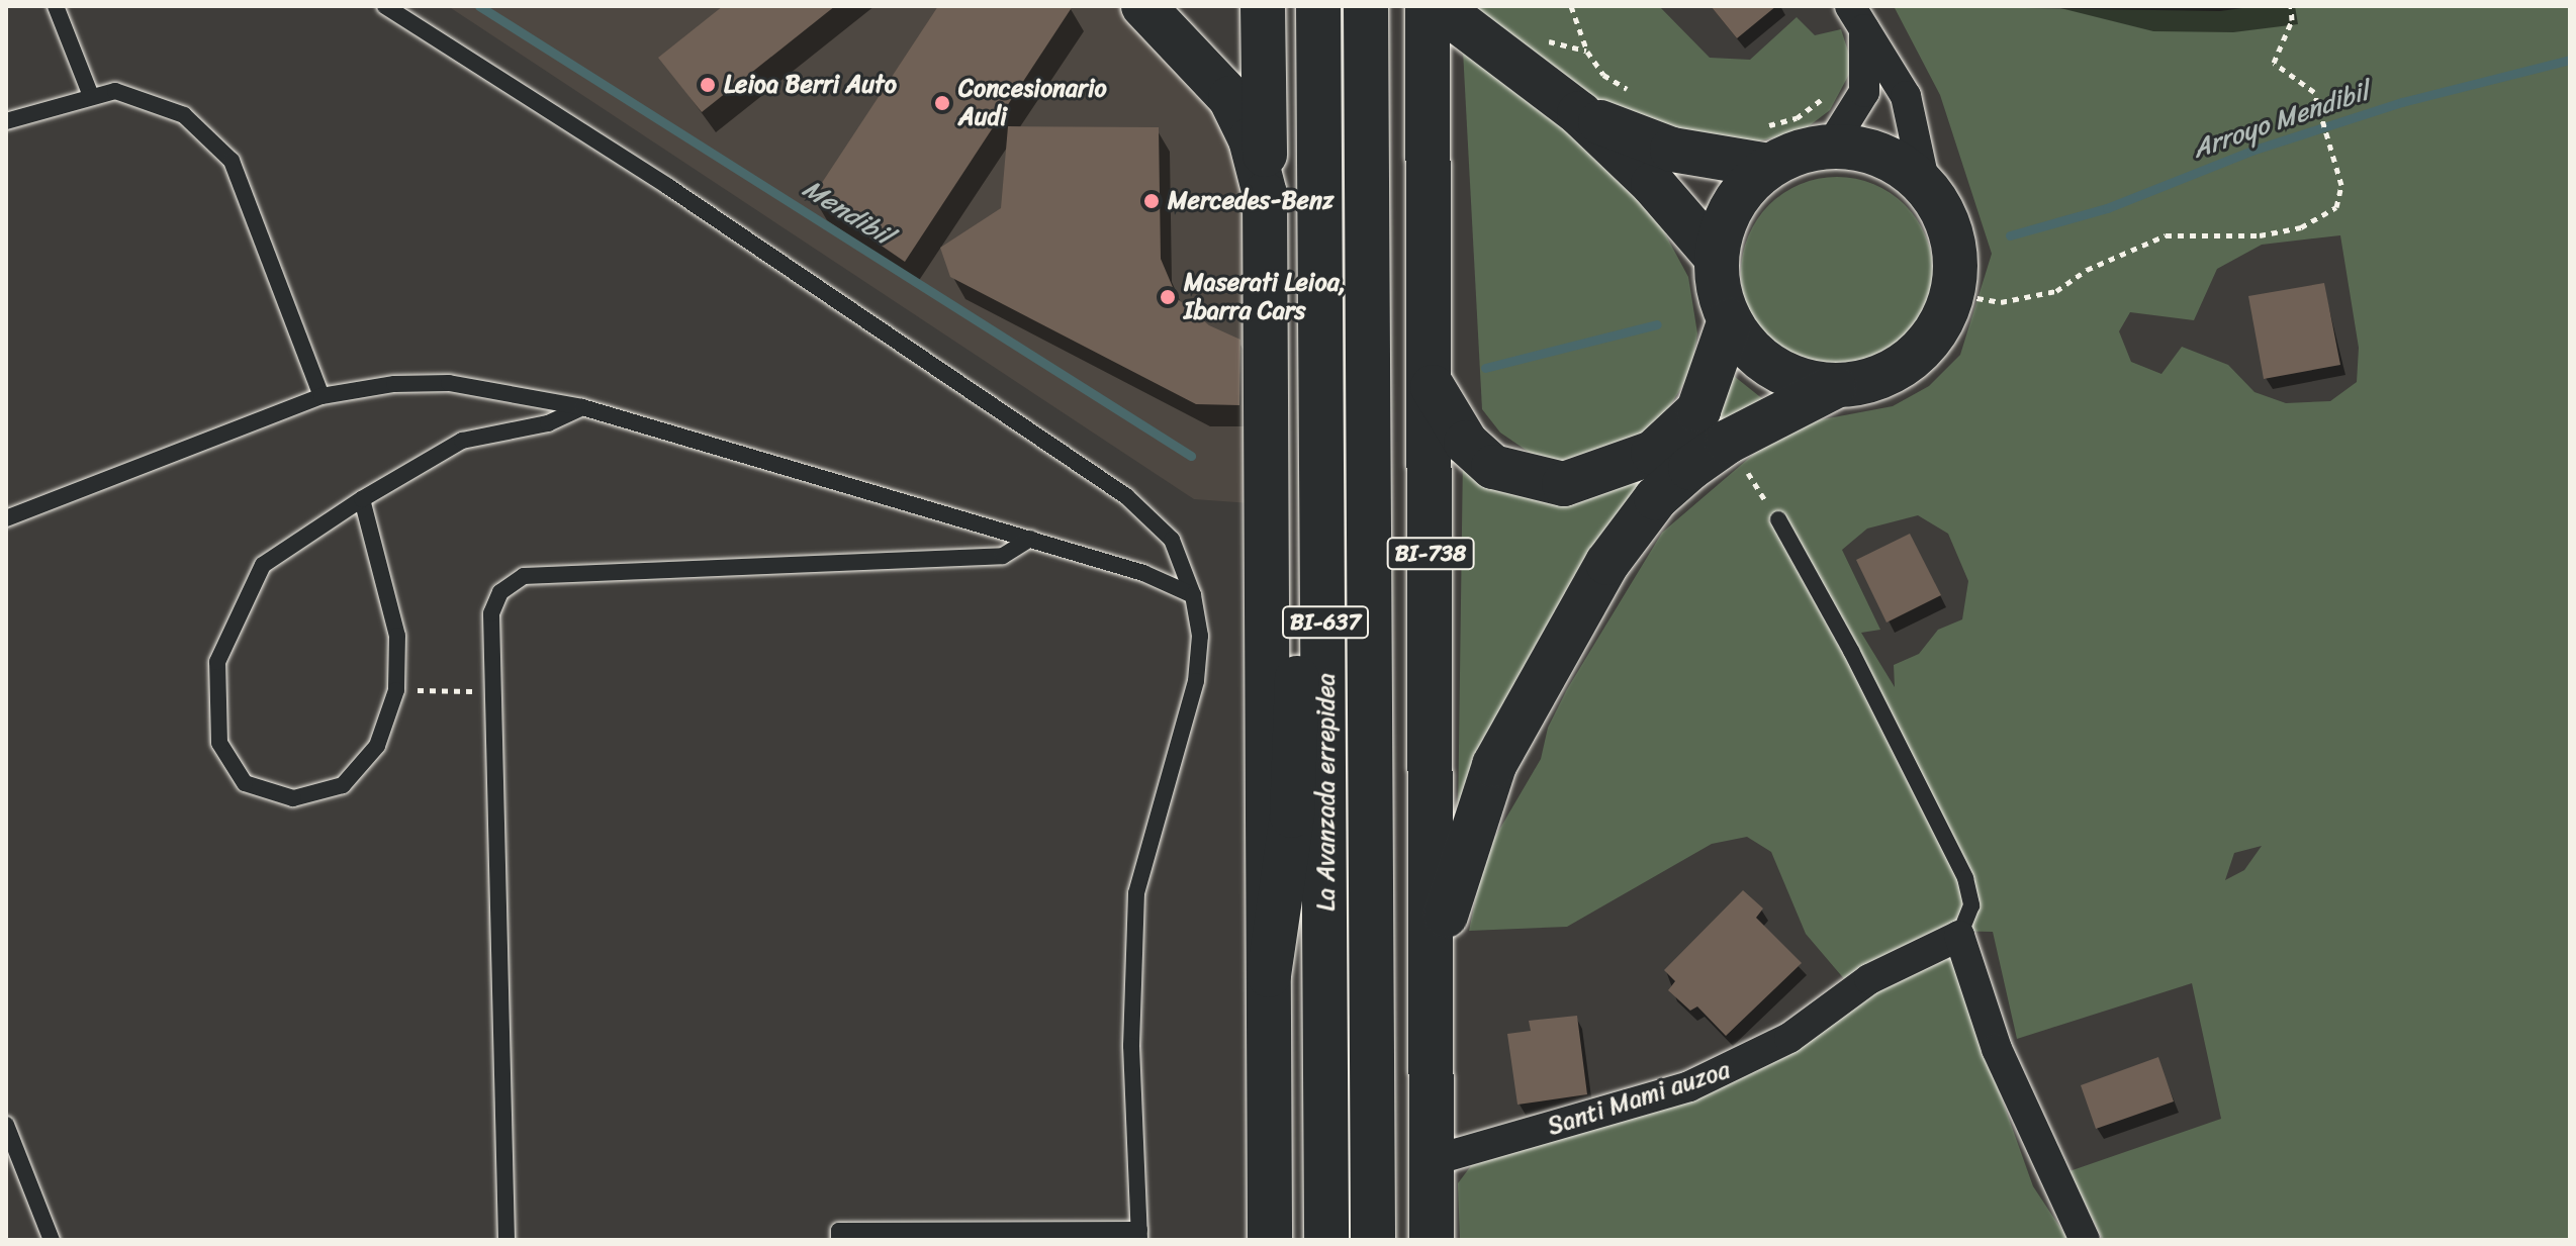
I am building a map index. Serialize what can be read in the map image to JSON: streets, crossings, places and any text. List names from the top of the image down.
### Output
{
  "streets": {
    "main road": ["BI-738", "BI-637", "La Avanzada errepidea"],
    "street": ["Santi Mami auzoa"]
  },
  "crossings": [
    ["BI-738", "Santi Mami auzoa"]
  ],
  "water": ["Arroyo Mendibil", "Mendibil"],
  "places": [
    "Leioa Berri Auto",
    "Concesionario Audi",
    "Mercedes-Benz",
    "Maserati Leioa, Ibarra Cars"
  ]
}
